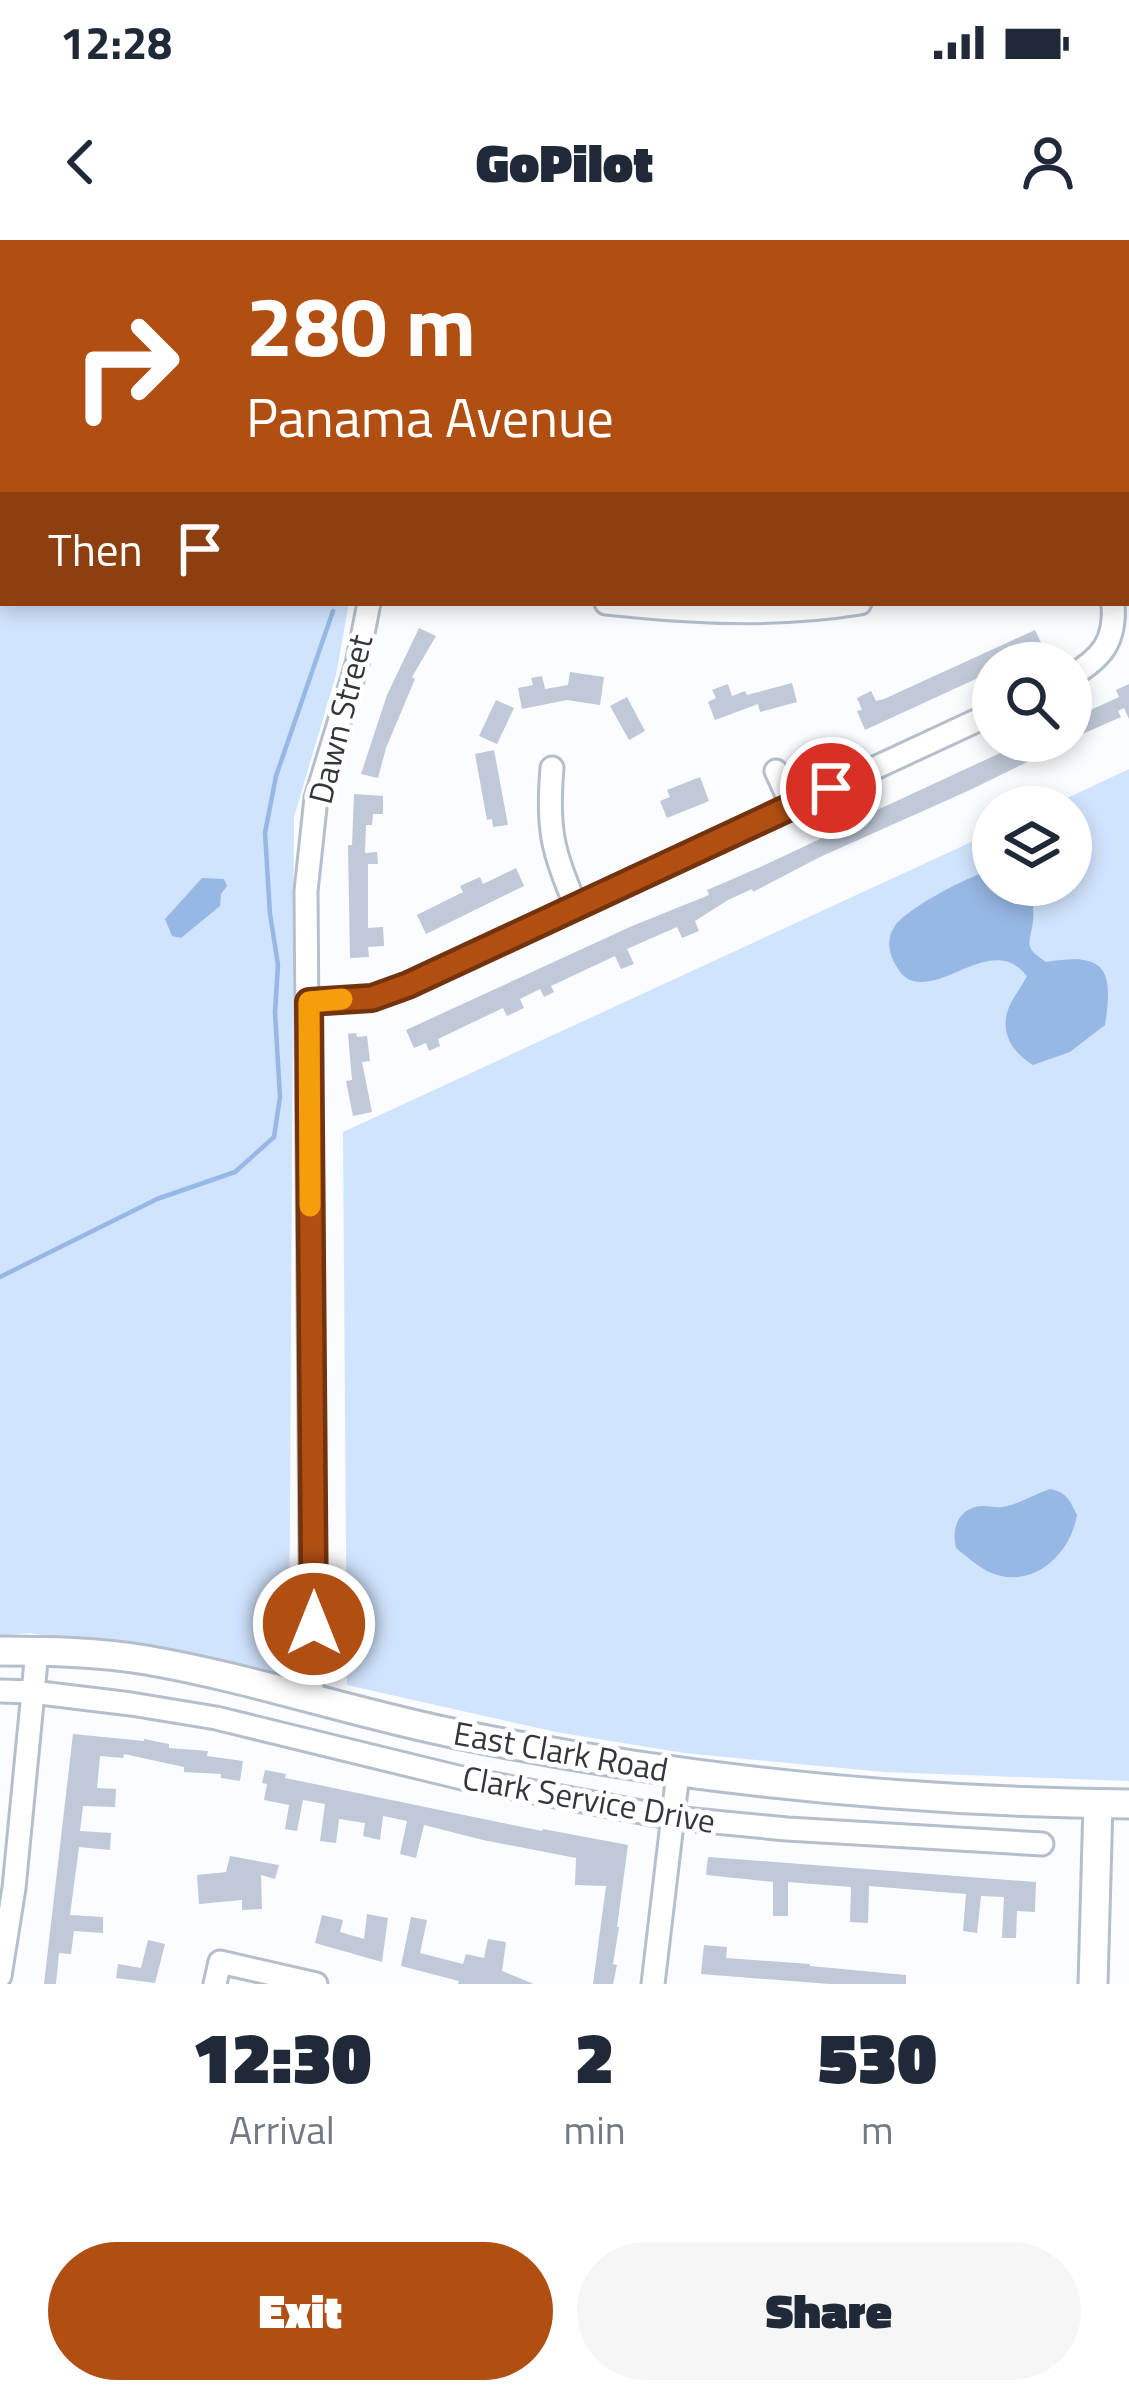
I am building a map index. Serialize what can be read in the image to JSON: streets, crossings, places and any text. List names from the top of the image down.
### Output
{
  "streets": {
    "main road": ["East Clark Road"],
    "street": ["Dawn Street", "Clark Service Drive"]
  },
  "crossings": [
    ["Dawn Street", "East Clark Road"]
  ],
  "page": {
    "status": "12:28",
    "header": "GoPilot",
    "turn": ["280 m", "Panama Avenue"],
    "then": "Then",
    "eta": [
      "12:30",
      "Arrival",
      "2",
      "min",
      "530",
      "m"
    ],
    "buttons": ["Exit", "Share"]
  }
}
